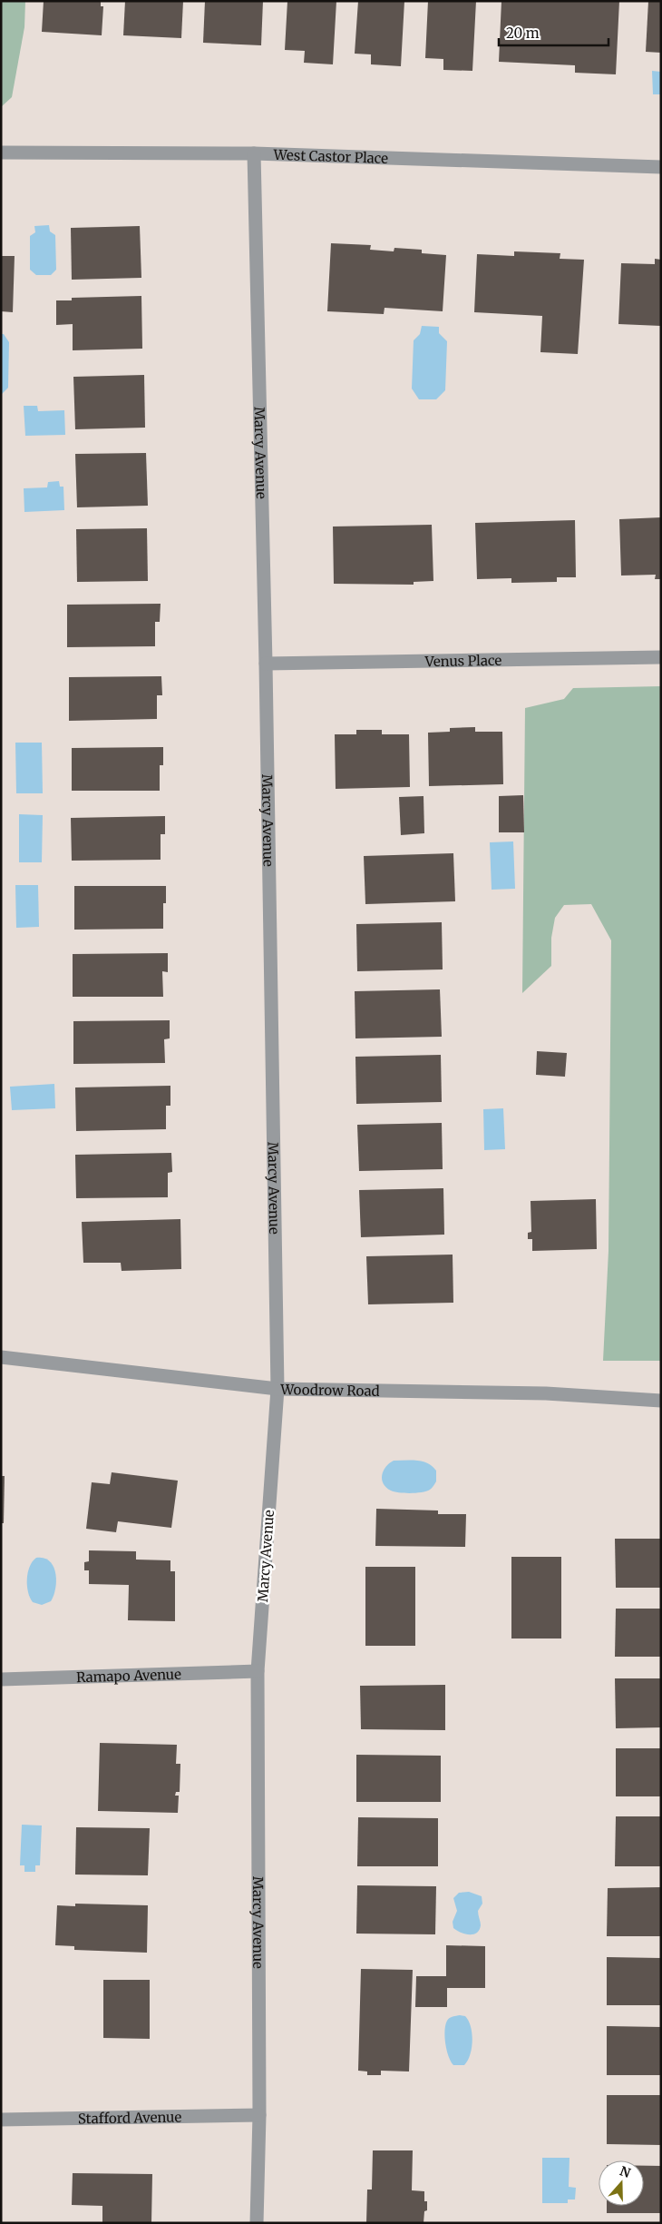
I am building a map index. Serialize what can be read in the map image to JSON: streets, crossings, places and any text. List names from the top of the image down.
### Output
{
  "streets": {
    "street": [
      "West Castor Place",
      "Marcy Avenue",
      "Venus Place",
      "Woodrow Road",
      "Ramapo Avenue",
      "Stafford Avenue"
    ]
  },
  "crossings": [
    ["West Castor Place", "Marcy Avenue"],
    ["Marcy Avenue", "Venus Place"],
    ["Marcy Avenue", "Woodrow Road"],
    ["Marcy Avenue", "Ramapo Avenue"],
    ["Marcy Avenue", "Stafford Avenue"]
  ],
  "scale_bar": "20 m",
  "north": "top"
}
